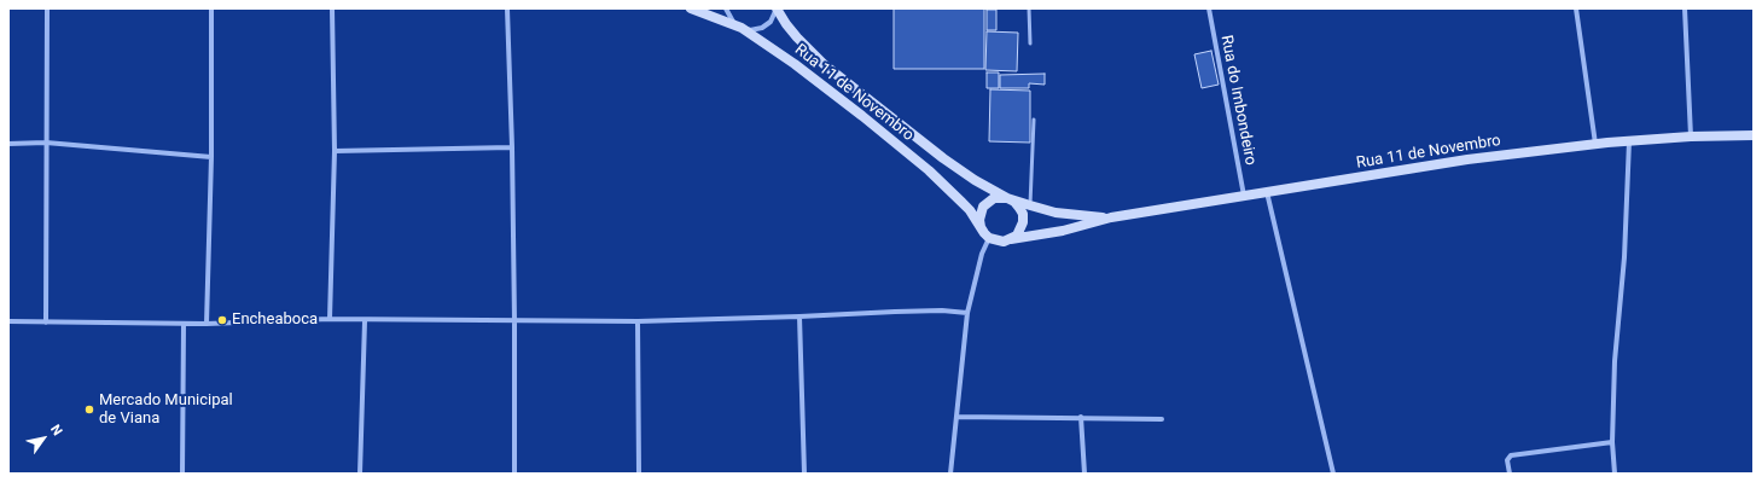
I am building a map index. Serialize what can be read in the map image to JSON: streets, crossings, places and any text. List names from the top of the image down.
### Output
{
  "streets": {
    "main road": ["Rua 11 de Novembro"],
    "street": ["Rua do Imbondeiro"]
  },
  "crossings": [
    ["Rua 11 de Novembro", "Rua do Imbondeiro"]
  ],
  "places": ["Encheaboca", "Mercado Municipal de Viana"],
  "north": "top right"
}
